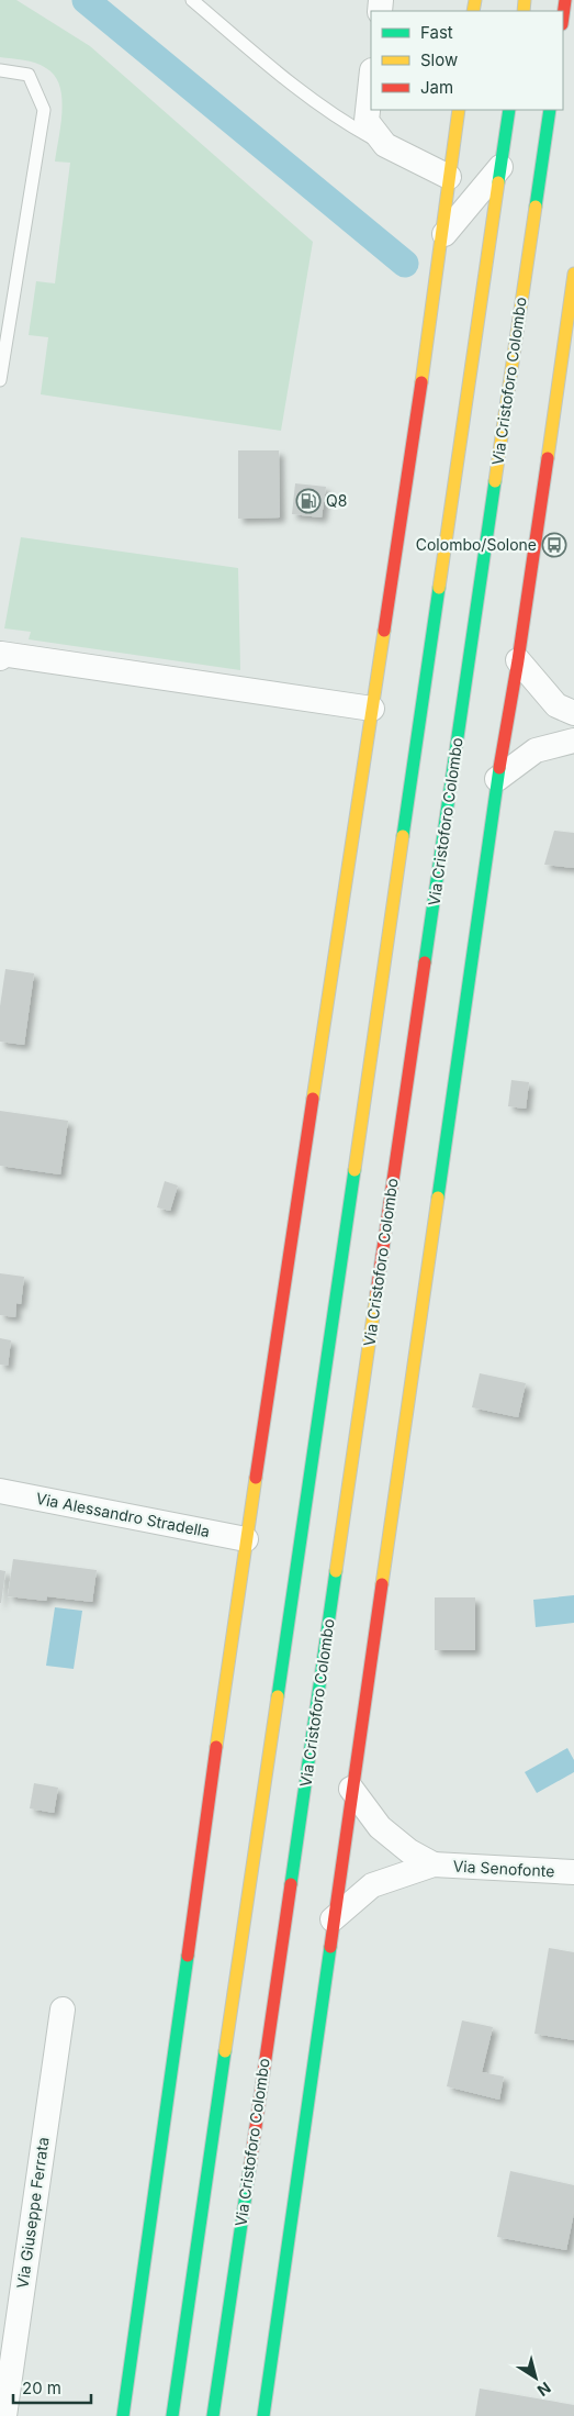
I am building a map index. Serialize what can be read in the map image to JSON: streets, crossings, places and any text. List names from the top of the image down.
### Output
{
  "streets": {
    "main road": ["Via Cristoforo Colombo"],
    "street": ["Via Alessandro Stradella", "Via Senofonte", "Via Giuseppe Ferrata"]
  },
  "places": {
    "fuel station": ["Q8"],
    "bus stop": ["Colombo/Solone"]
  },
  "legend": ["Fast", "Slow", "Jam"],
  "scale_bar": "20 m",
  "north": "bottom right"
}
